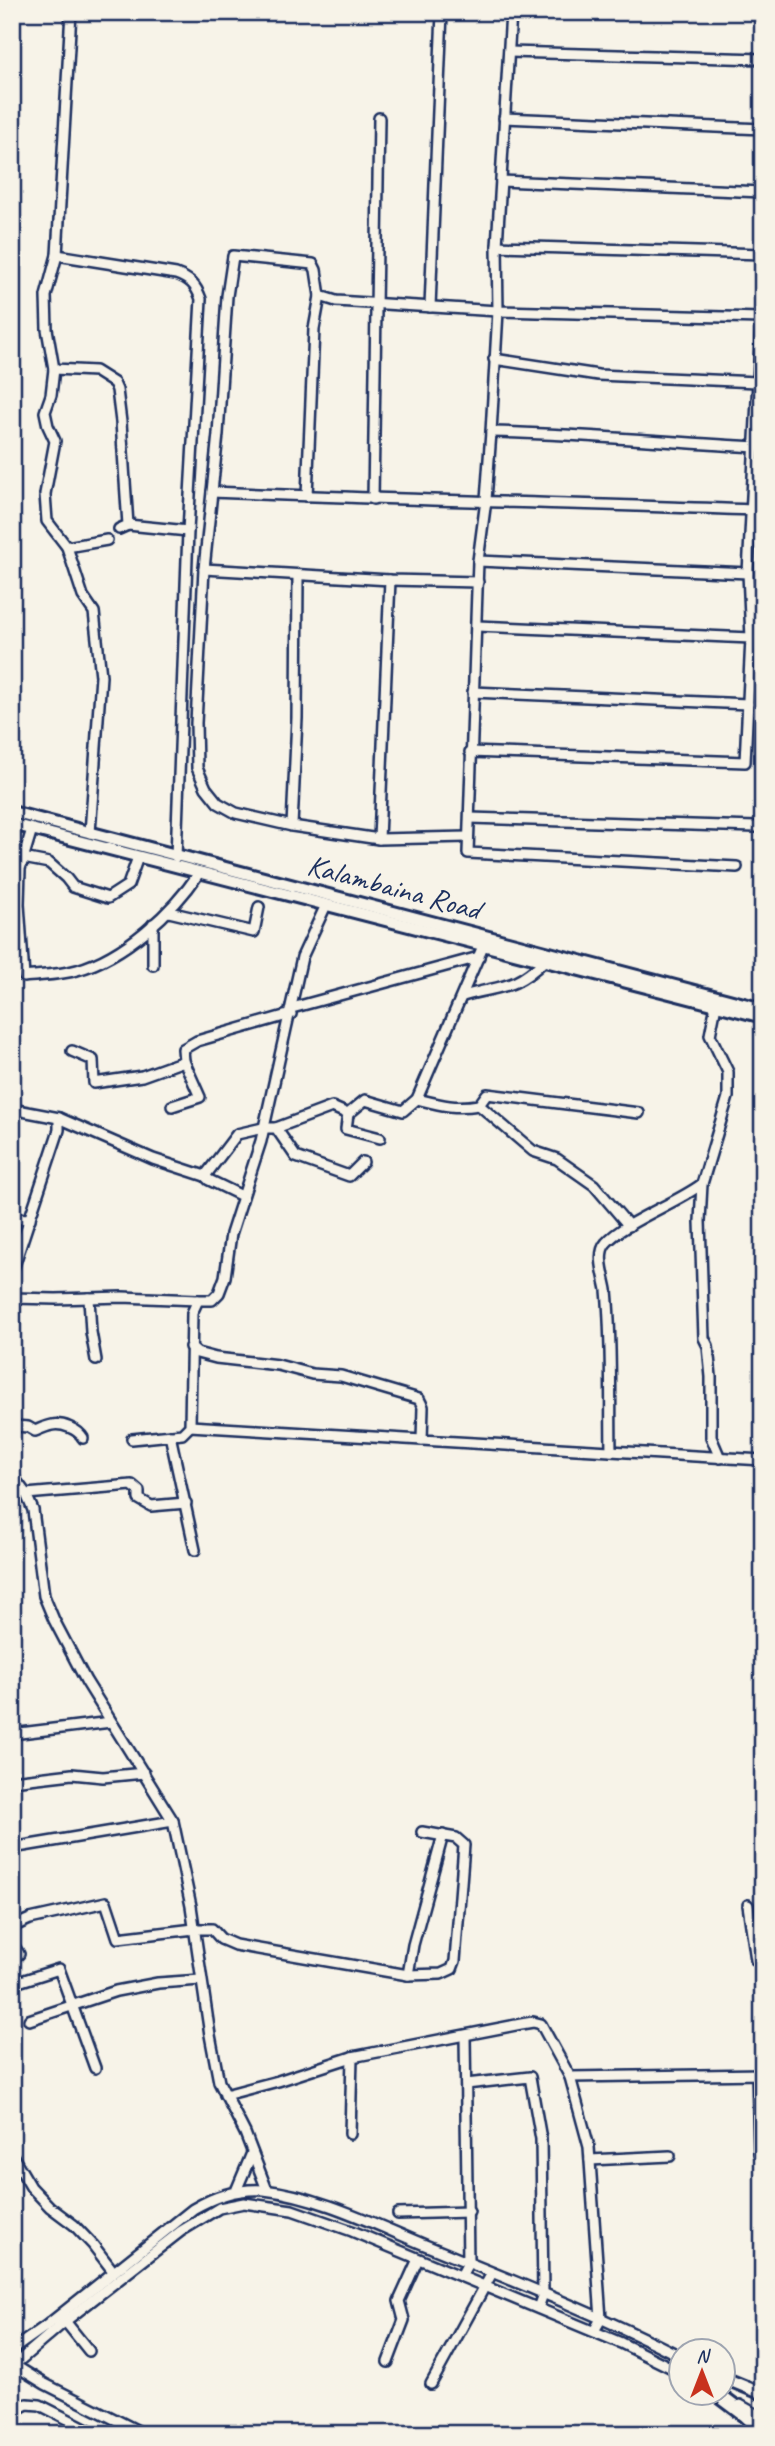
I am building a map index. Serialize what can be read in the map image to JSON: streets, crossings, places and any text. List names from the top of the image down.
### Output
{
  "streets": {
    "main road": ["Kalambaina Road"]
  },
  "north": "top"
}
